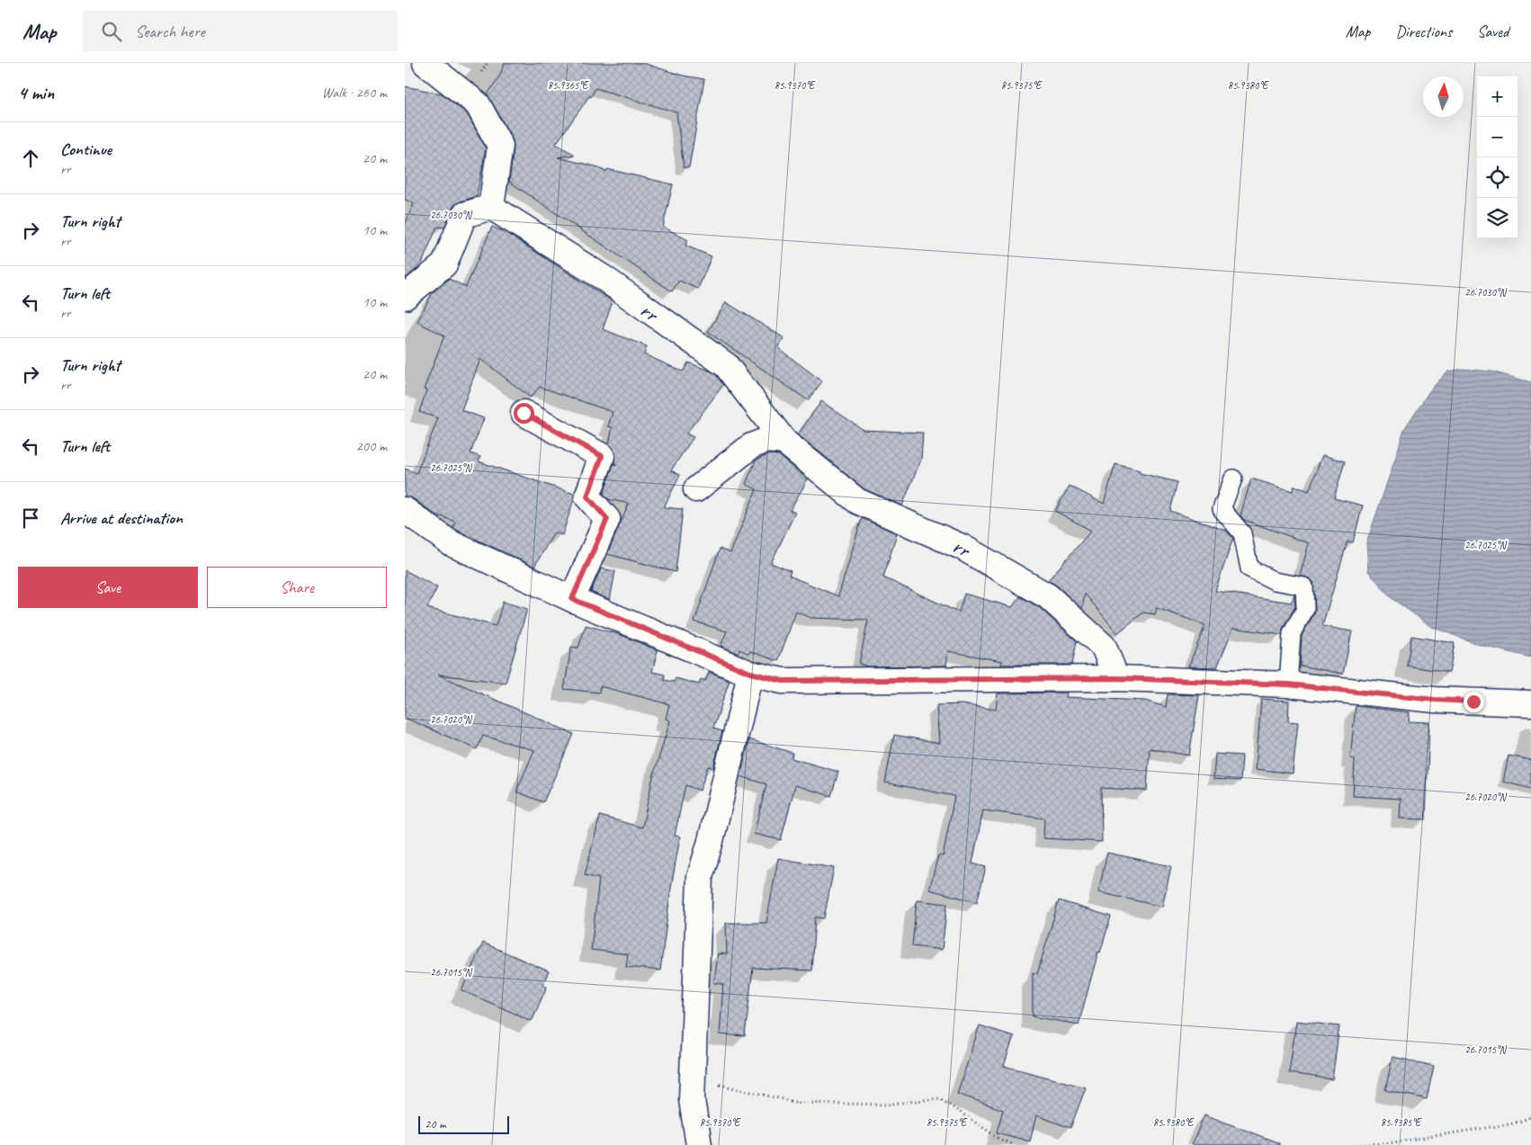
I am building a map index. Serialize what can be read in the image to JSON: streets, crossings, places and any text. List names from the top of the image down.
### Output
{
  "streets": {
    "street": ["rr"]
  },
  "scale_bar": "20 m",
  "north": "top",
  "page": {
    "header": "Map",
    "search": "Search here",
    "nav": ["Map", "Directions", "Saved"],
    "heading": ["4 min", "Walk · 260 m"],
    "map_buttons": ["+", "−"],
    "list": [
      ["Continue", "rr", "20 m"],
      ["Turn right", "rr", "10 m"],
      ["Turn left", "rr", "10 m"],
      ["Turn right", "rr", "20 m"],
      ["Turn left", "200 m"],
      "Arrive at destination"
    ],
    "buttons": ["Save", "Share"],
    "scale": "20 m"
  },
  "coordinates": [
    "85.9365°E",
    "85.9370°E",
    "85.9375°E",
    "85.9380°E",
    "26.7030°N",
    "26.7025°N",
    "26.7020°N",
    "26.7015°N",
    "85.9385°E"
  ]
}
